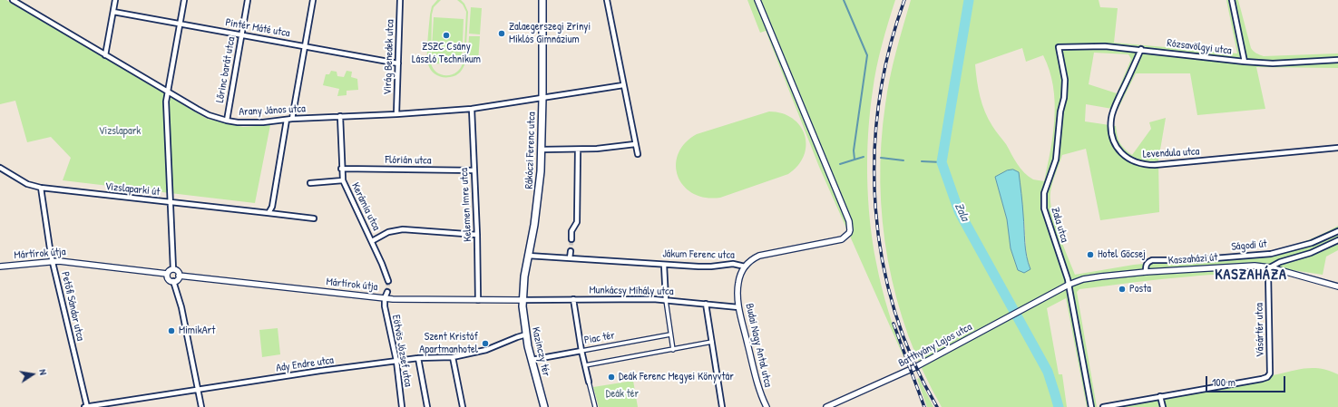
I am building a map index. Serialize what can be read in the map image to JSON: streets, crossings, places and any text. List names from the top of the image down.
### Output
{
  "streets": {
    "main road": ["Rákóczi Ferenc utca", "Kazinczy tér"],
    "street": [
      "Pintér Máté utca",
      "Rózsavölgyi utca",
      "Virág Benedek utca",
      "Lőrinc barát utca",
      "Arany János utca",
      "Levendula utca",
      "Flórián utca",
      "Vizslaparki út",
      "Kelemen Imre utca",
      "Kerámia utca",
      "Zala utca",
      "Ságodi út",
      "Mártírok útja",
      "Jákum Ferenc utca",
      "Kaszaházi út",
      "Munkácsy Mihály utca",
      "Petőfi Sándor utca",
      "Vásártér utca",
      "Piac tér",
      "Budai Nagy Antal utca",
      "Batthyány Lajos utca",
      "Eötvös József utca",
      "Ady Endre utca"
    ]
  },
  "crossings": [
    ["Pintér Máté utca", "Virág Benedek utca"],
    ["Pintér Máté utca", "Lőrinc barát utca"],
    ["Rózsavölgyi utca", "Levendula utca"],
    ["Rózsavölgyi utca", "Zala utca"],
    ["Virág Benedek utca", "Arany János utca"],
    ["Lőrinc barát utca", "Arany János utca"],
    ["Arany János utca", "Rákóczi Ferenc utca"],
    ["Arany János utca", "Kelemen Imre utca"],
    ["Arany János utca", "Kerámia utca"],
    ["Rákóczi Ferenc utca", "Mártírok útja"],
    ["Rákóczi Ferenc utca", "Jákum Ferenc utca"],
    ["Rákóczi Ferenc utca", "Munkácsy Mihály utca"],
    ["Rákóczi Ferenc utca", "Kazinczy tér"],
    ["Flórián utca", "Kelemen Imre utca"],
    ["Flórián utca", "Kerámia utca"],
    ["Vizslaparki út", "Petőfi Sándor utca"],
    ["Kelemen Imre utca", "Mártírok útja"],
    ["Zala utca", "Kaszaházi út"],
    ["Ságodi út", "Kaszaházi út"],
    ["Ságodi út", "Vásártér utca"],
    ["Mártírok útja", "Munkácsy Mihály utca"],
    ["Mártírok útja", "Petőfi Sándor utca"],
    ["Mártírok útja", "Eötvös József utca"],
    ["Mártírok útja", "Kazinczy tér"],
    ["Jákum Ferenc utca", "Budai Nagy Antal utca"],
    ["Kaszaházi út", "Vásártér utca"],
    ["Kaszaházi út", "Batthyány Lajos utca"],
    ["Munkácsy Mihály utca", "Budai Nagy Antal utca"],
    ["Munkácsy Mihály utca", "Kazinczy tér"],
    ["Petőfi Sándor utca", "Ady Endre utca"],
    ["Piac tér", "Kazinczy tér"],
    ["Eötvös József utca", "Ady Endre utca"],
    ["Kazinczy tér", "Ady Endre utca"]
  ],
  "districts": ["KASZAHÁZA"],
  "water": ["Zala"],
  "parks": ["Vizslapark", "Deák tér"],
  "places": [
    "Zalaegerszegi Zrínyi Miklós Gimnázium",
    "ZSZC Csány László Technikum",
    "Hotel Göcsej",
    "Posta",
    "MimikArt",
    "Szent Kristóf Apartmanhotel",
    "Deák Ferenc Megyei Könyvtár"
  ],
  "scale_bar": "100 m",
  "north": "right"
}
